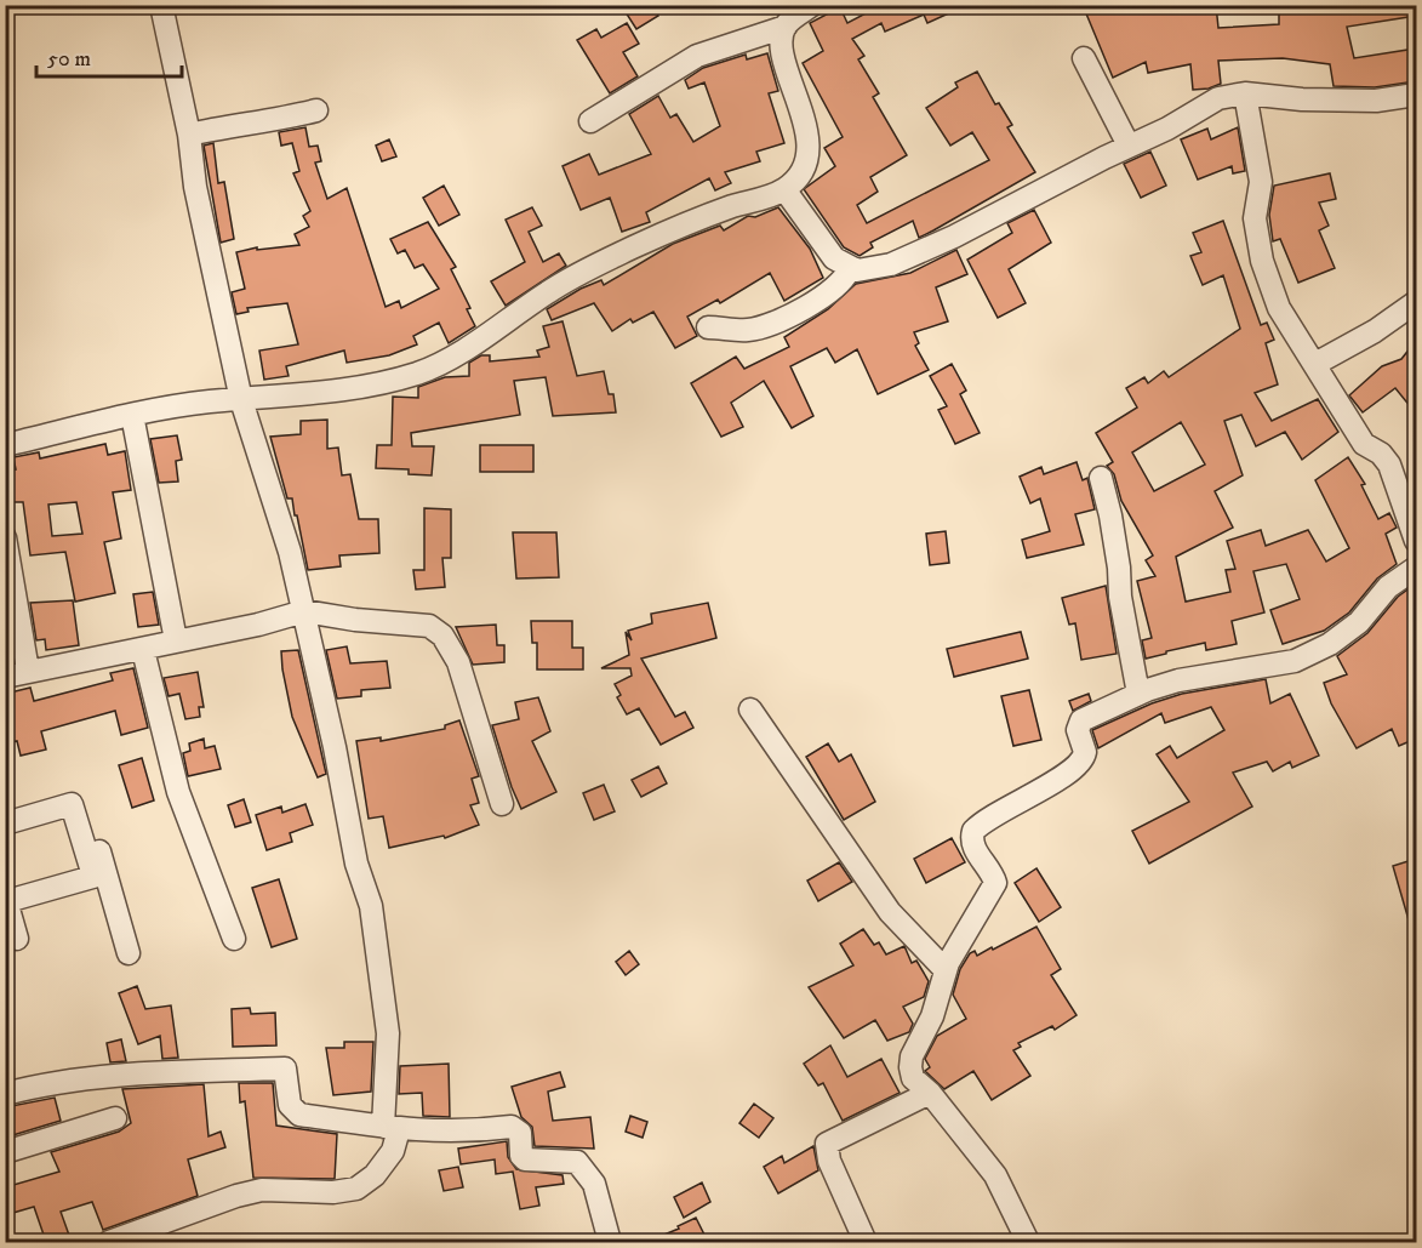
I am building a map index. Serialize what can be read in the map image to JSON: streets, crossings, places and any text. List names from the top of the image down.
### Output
{
  "scale_bar": "50 m"
}
